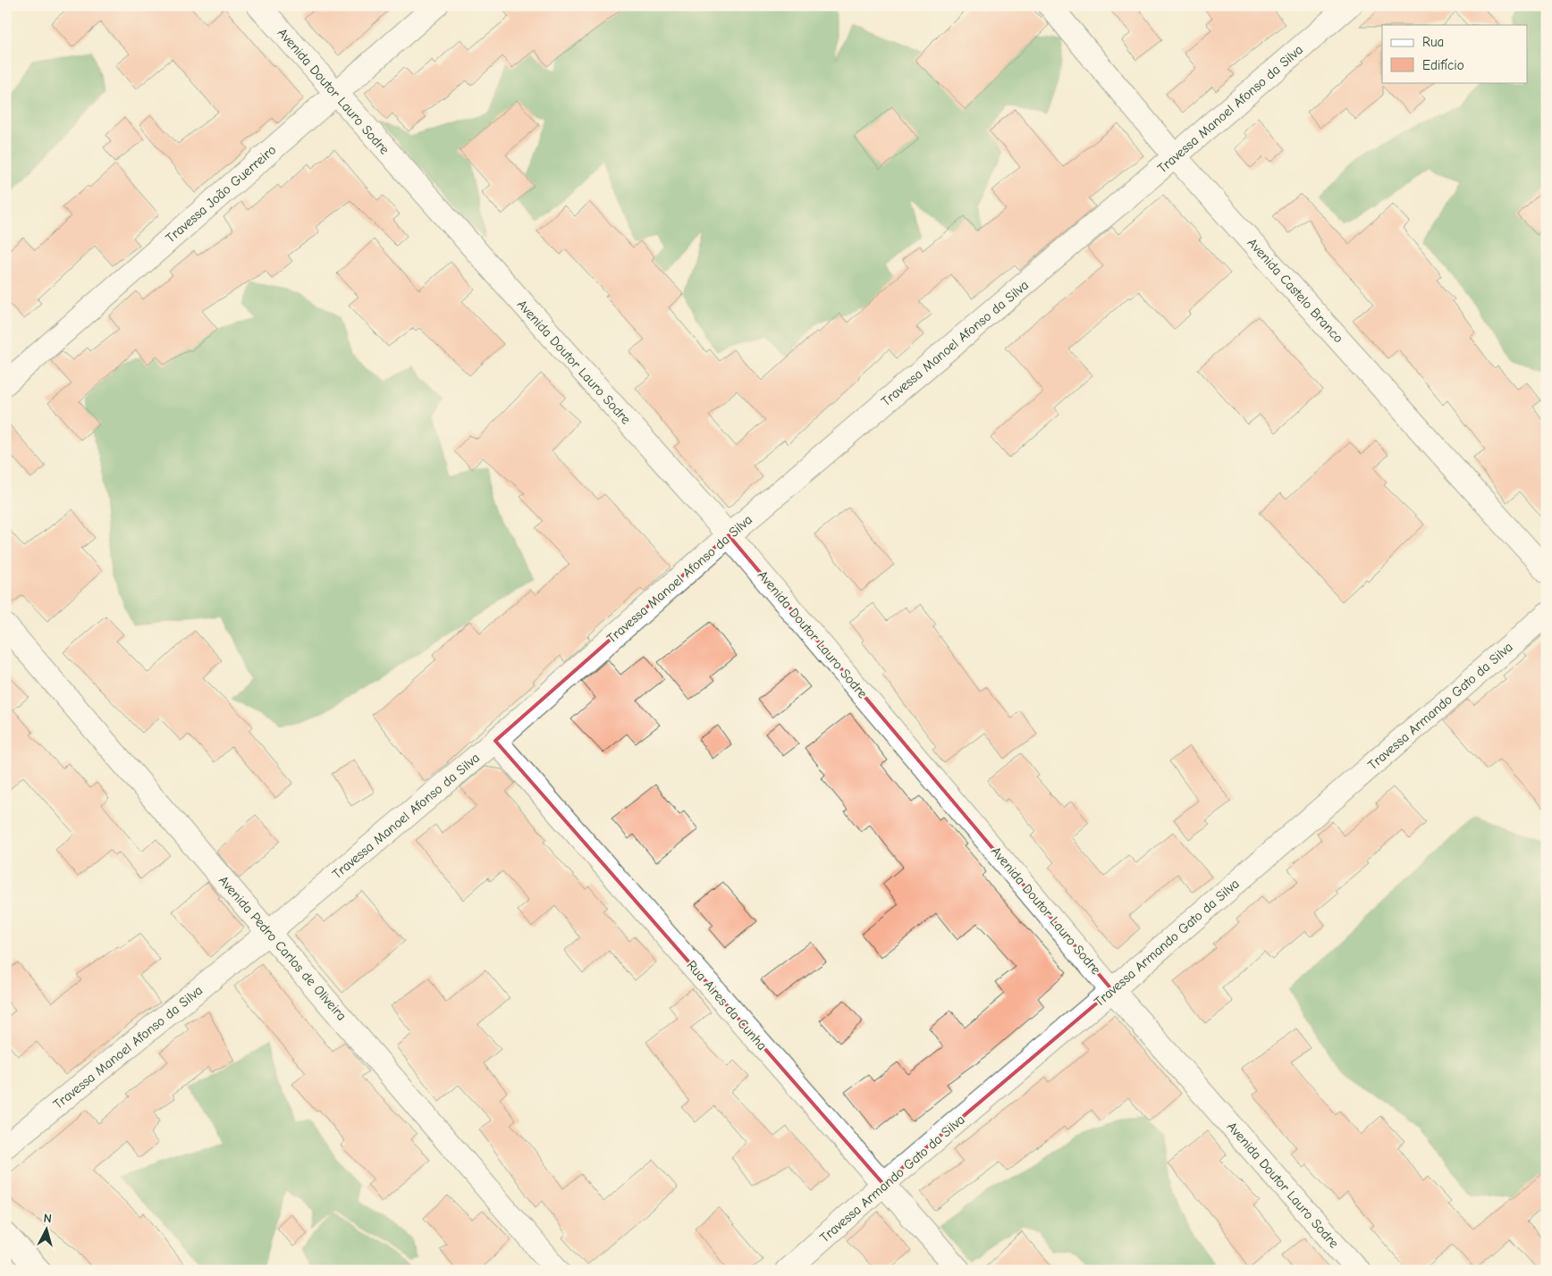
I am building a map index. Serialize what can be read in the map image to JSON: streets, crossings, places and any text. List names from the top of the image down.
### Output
{
  "streets": {
    "street": [
      "Avenida Doutor Lauro Sodre",
      "Travessa Manoel Afonso da Silva",
      "Travessa João Guerreiro",
      "Avenida Castelo Branco",
      "Travessa Armando Gato da Silva",
      "Avenida Pedro Carlos de Oliveira",
      "Rua Aires da Cunha"
    ]
  },
  "crossings": [
    ["Avenida Doutor Lauro Sodre", "Travessa Manoel Afonso da Silva"],
    ["Avenida Doutor Lauro Sodre", "Travessa João Guerreiro"],
    ["Avenida Doutor Lauro Sodre", "Travessa Armando Gato da Silva"],
    ["Travessa Manoel Afonso da Silva", "Avenida Castelo Branco"],
    ["Travessa Manoel Afonso da Silva", "Avenida Pedro Carlos de Oliveira"],
    ["Travessa Manoel Afonso da Silva", "Rua Aires da Cunha"],
    ["Travessa Armando Gato da Silva", "Rua Aires da Cunha"]
  ],
  "legend": ["Rua", "Edifício"],
  "north": "top"
}
